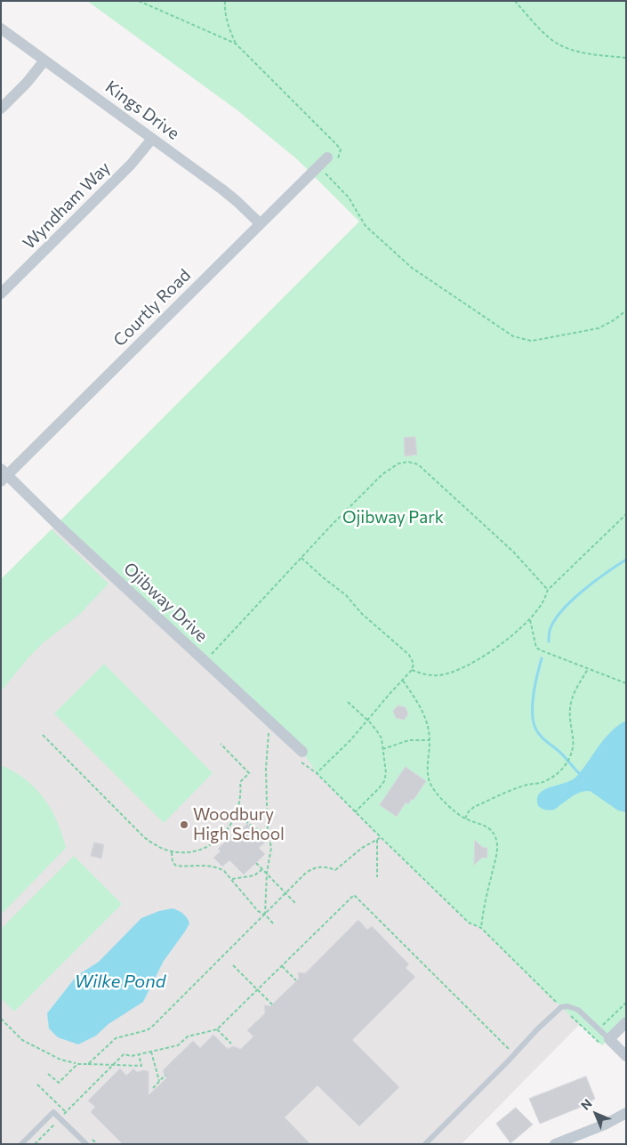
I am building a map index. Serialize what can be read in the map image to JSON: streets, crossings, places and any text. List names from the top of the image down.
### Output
{
  "streets": {
    "street": [
      "Kings Drive",
      "Wyndham Way",
      "Courtly Road",
      "Ojibway Drive"
    ]
  },
  "crossings": [
    ["Kings Drive", "Wyndham Way"],
    ["Kings Drive", "Courtly Road"],
    ["Courtly Road", "Ojibway Drive"]
  ],
  "water": ["Wilke Pond"],
  "parks": ["Ojibway Park"],
  "places": ["Woodbury High School"],
  "north": "top left"
}
